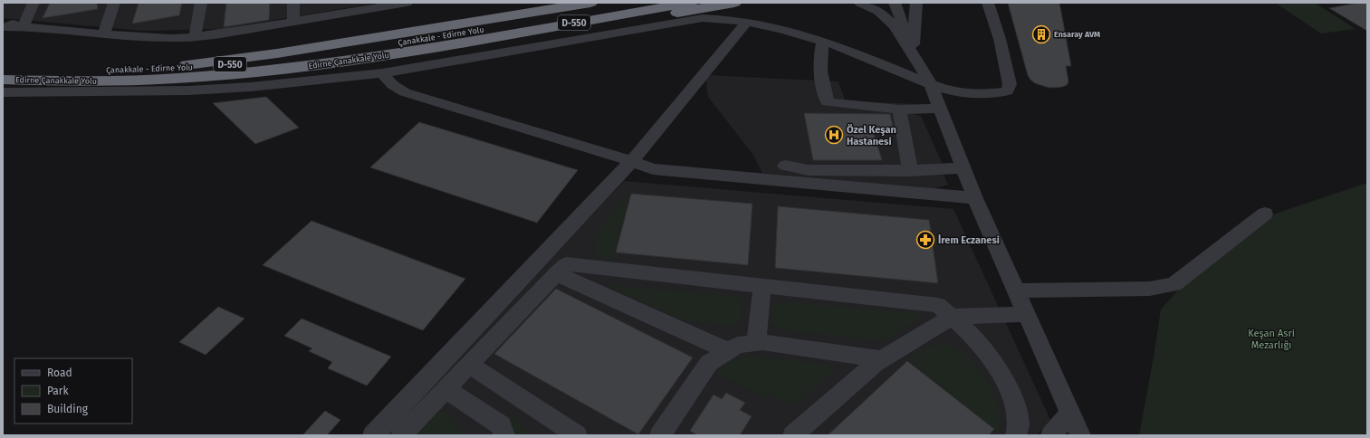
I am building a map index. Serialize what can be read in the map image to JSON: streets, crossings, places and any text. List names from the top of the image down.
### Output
{
  "streets": {
    "highway": ["D-550", "Çanakkale - Edirne Yolu", "Edirne Çanakkale Yolu"]
  },
  "crossings": [
    ["Çanakkale - Edirne Yolu", "Edirne Çanakkale Yolu"]
  ],
  "parks": ["Keşan Asri Mezarlığı"],
  "places": {
    "building": ["Ensaray AVM"],
    "hospital": ["Özel Keşan Hastanesi"],
    "pharmacy": ["İrem Eczanesi"]
  },
  "legend": ["Road", "Park", "Building"]
}
